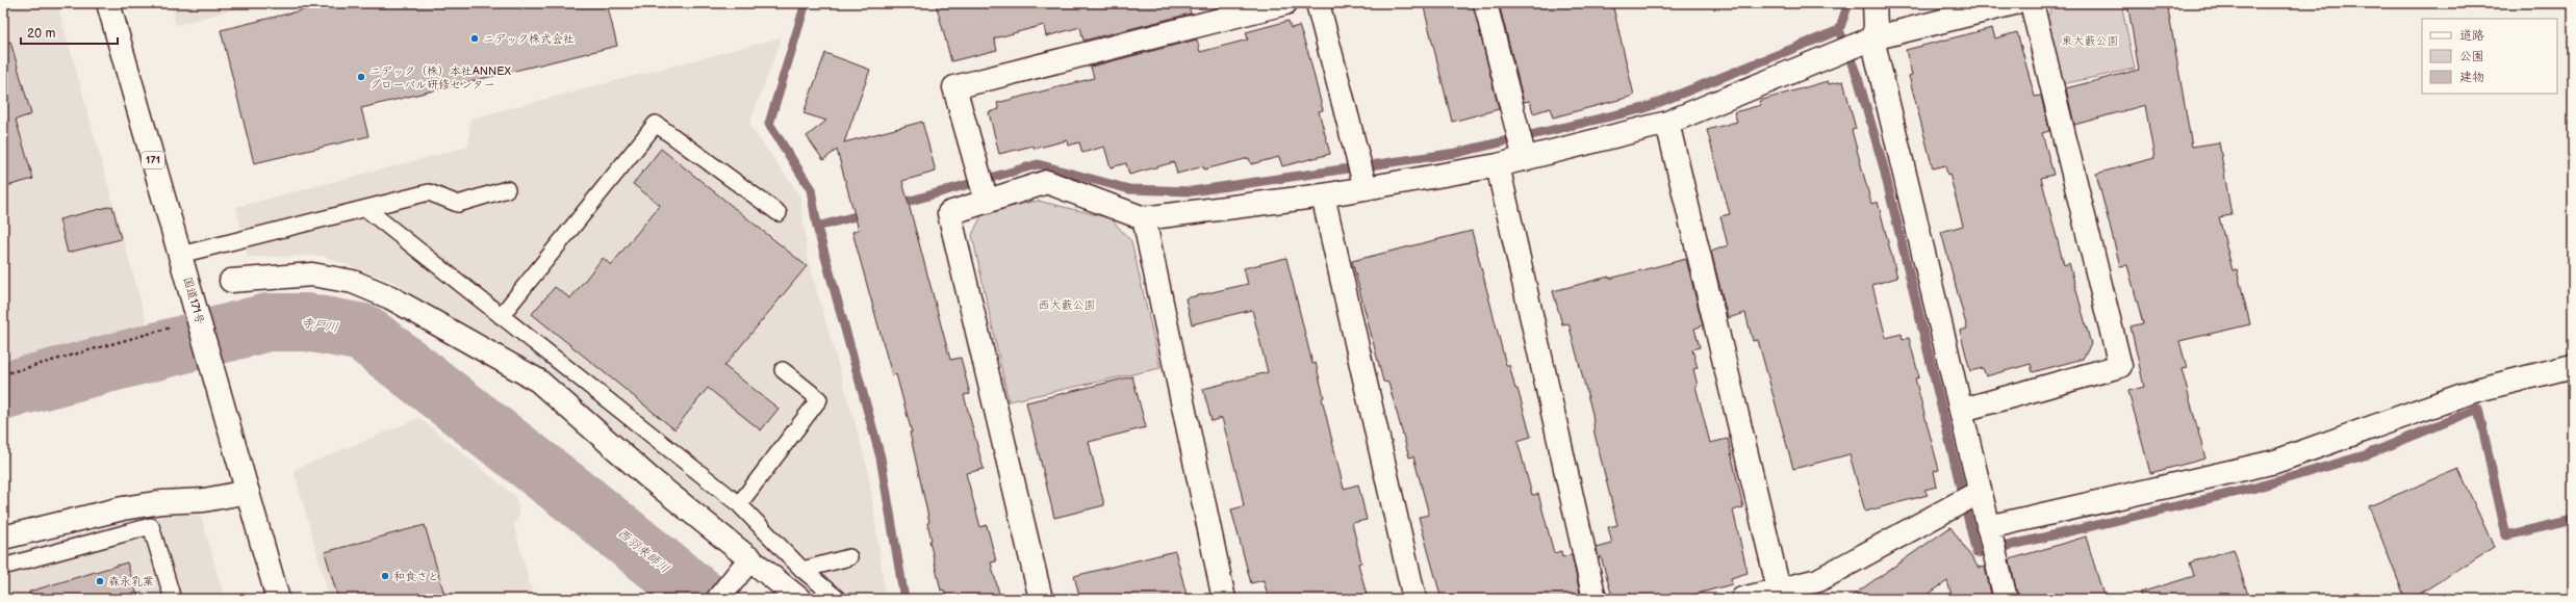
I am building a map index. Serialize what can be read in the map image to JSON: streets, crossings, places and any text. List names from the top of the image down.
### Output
{
  "streets": {
    "main road": ["171", "国道171号"]
  },
  "water": ["寺戸川", "西羽束師川"],
  "parks": ["東大藪公園", "西大藪公園"],
  "places": [
    "ニデック株式会社",
    "ニデック（株）本社ANNEX グローバル研修センター",
    "和食さと",
    "森永乳業"
  ],
  "legend": ["道路", "公園", "建物"],
  "scale_bar": "20 m"
}
